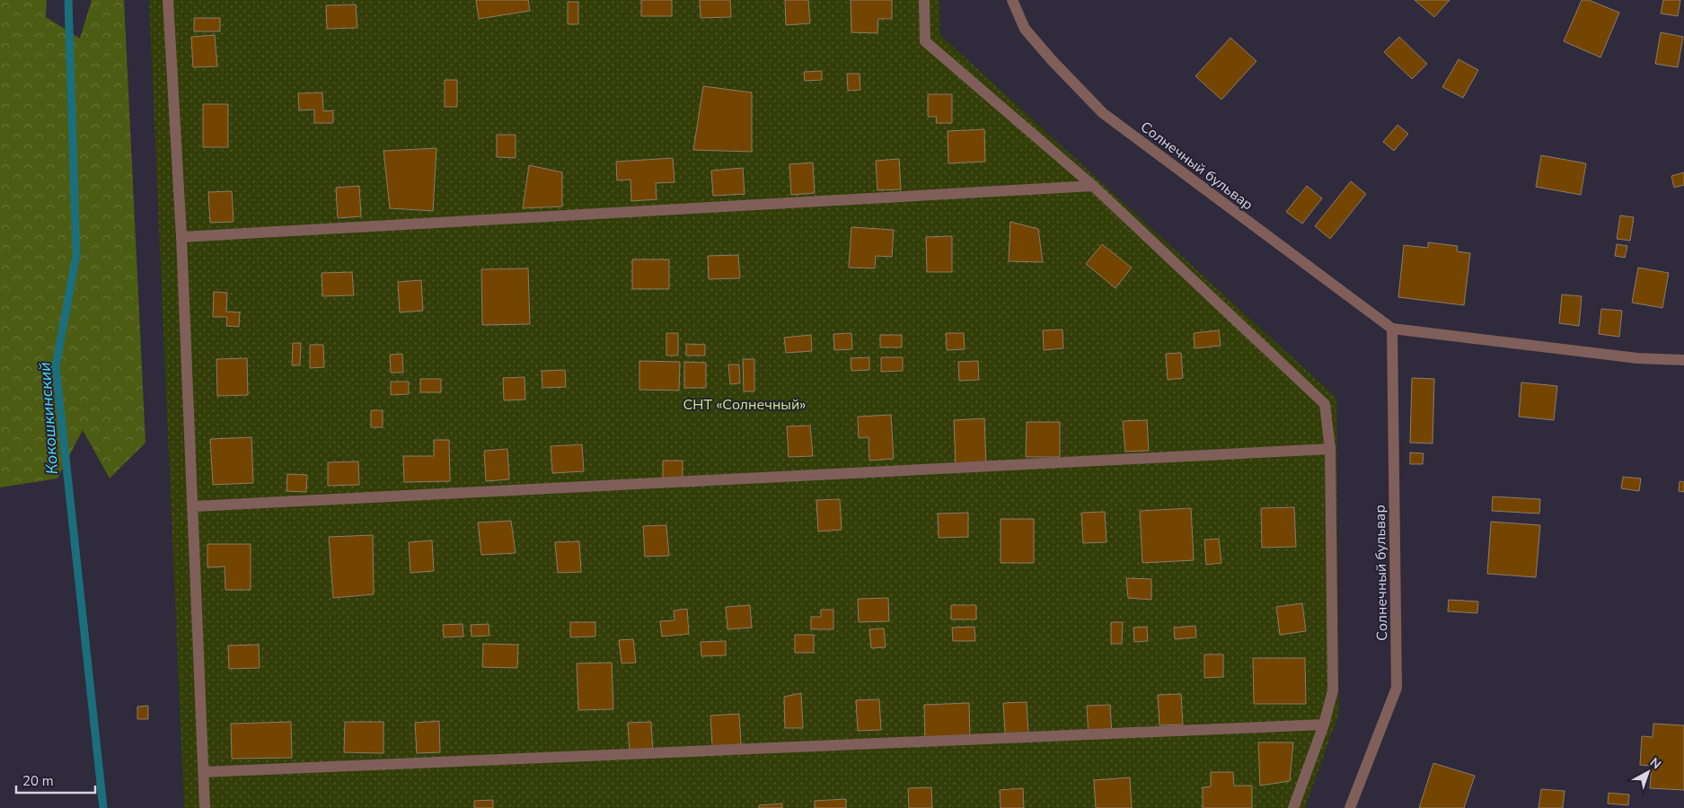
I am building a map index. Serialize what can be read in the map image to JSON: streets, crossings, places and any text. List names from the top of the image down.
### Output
{
  "streets": {
    "street": ["Солнечный бульвар"]
  },
  "water": ["Кокошкинский"],
  "parks": ["СНТ «Солнечный»"],
  "scale_bar": "20 m",
  "north": "top right"
}
